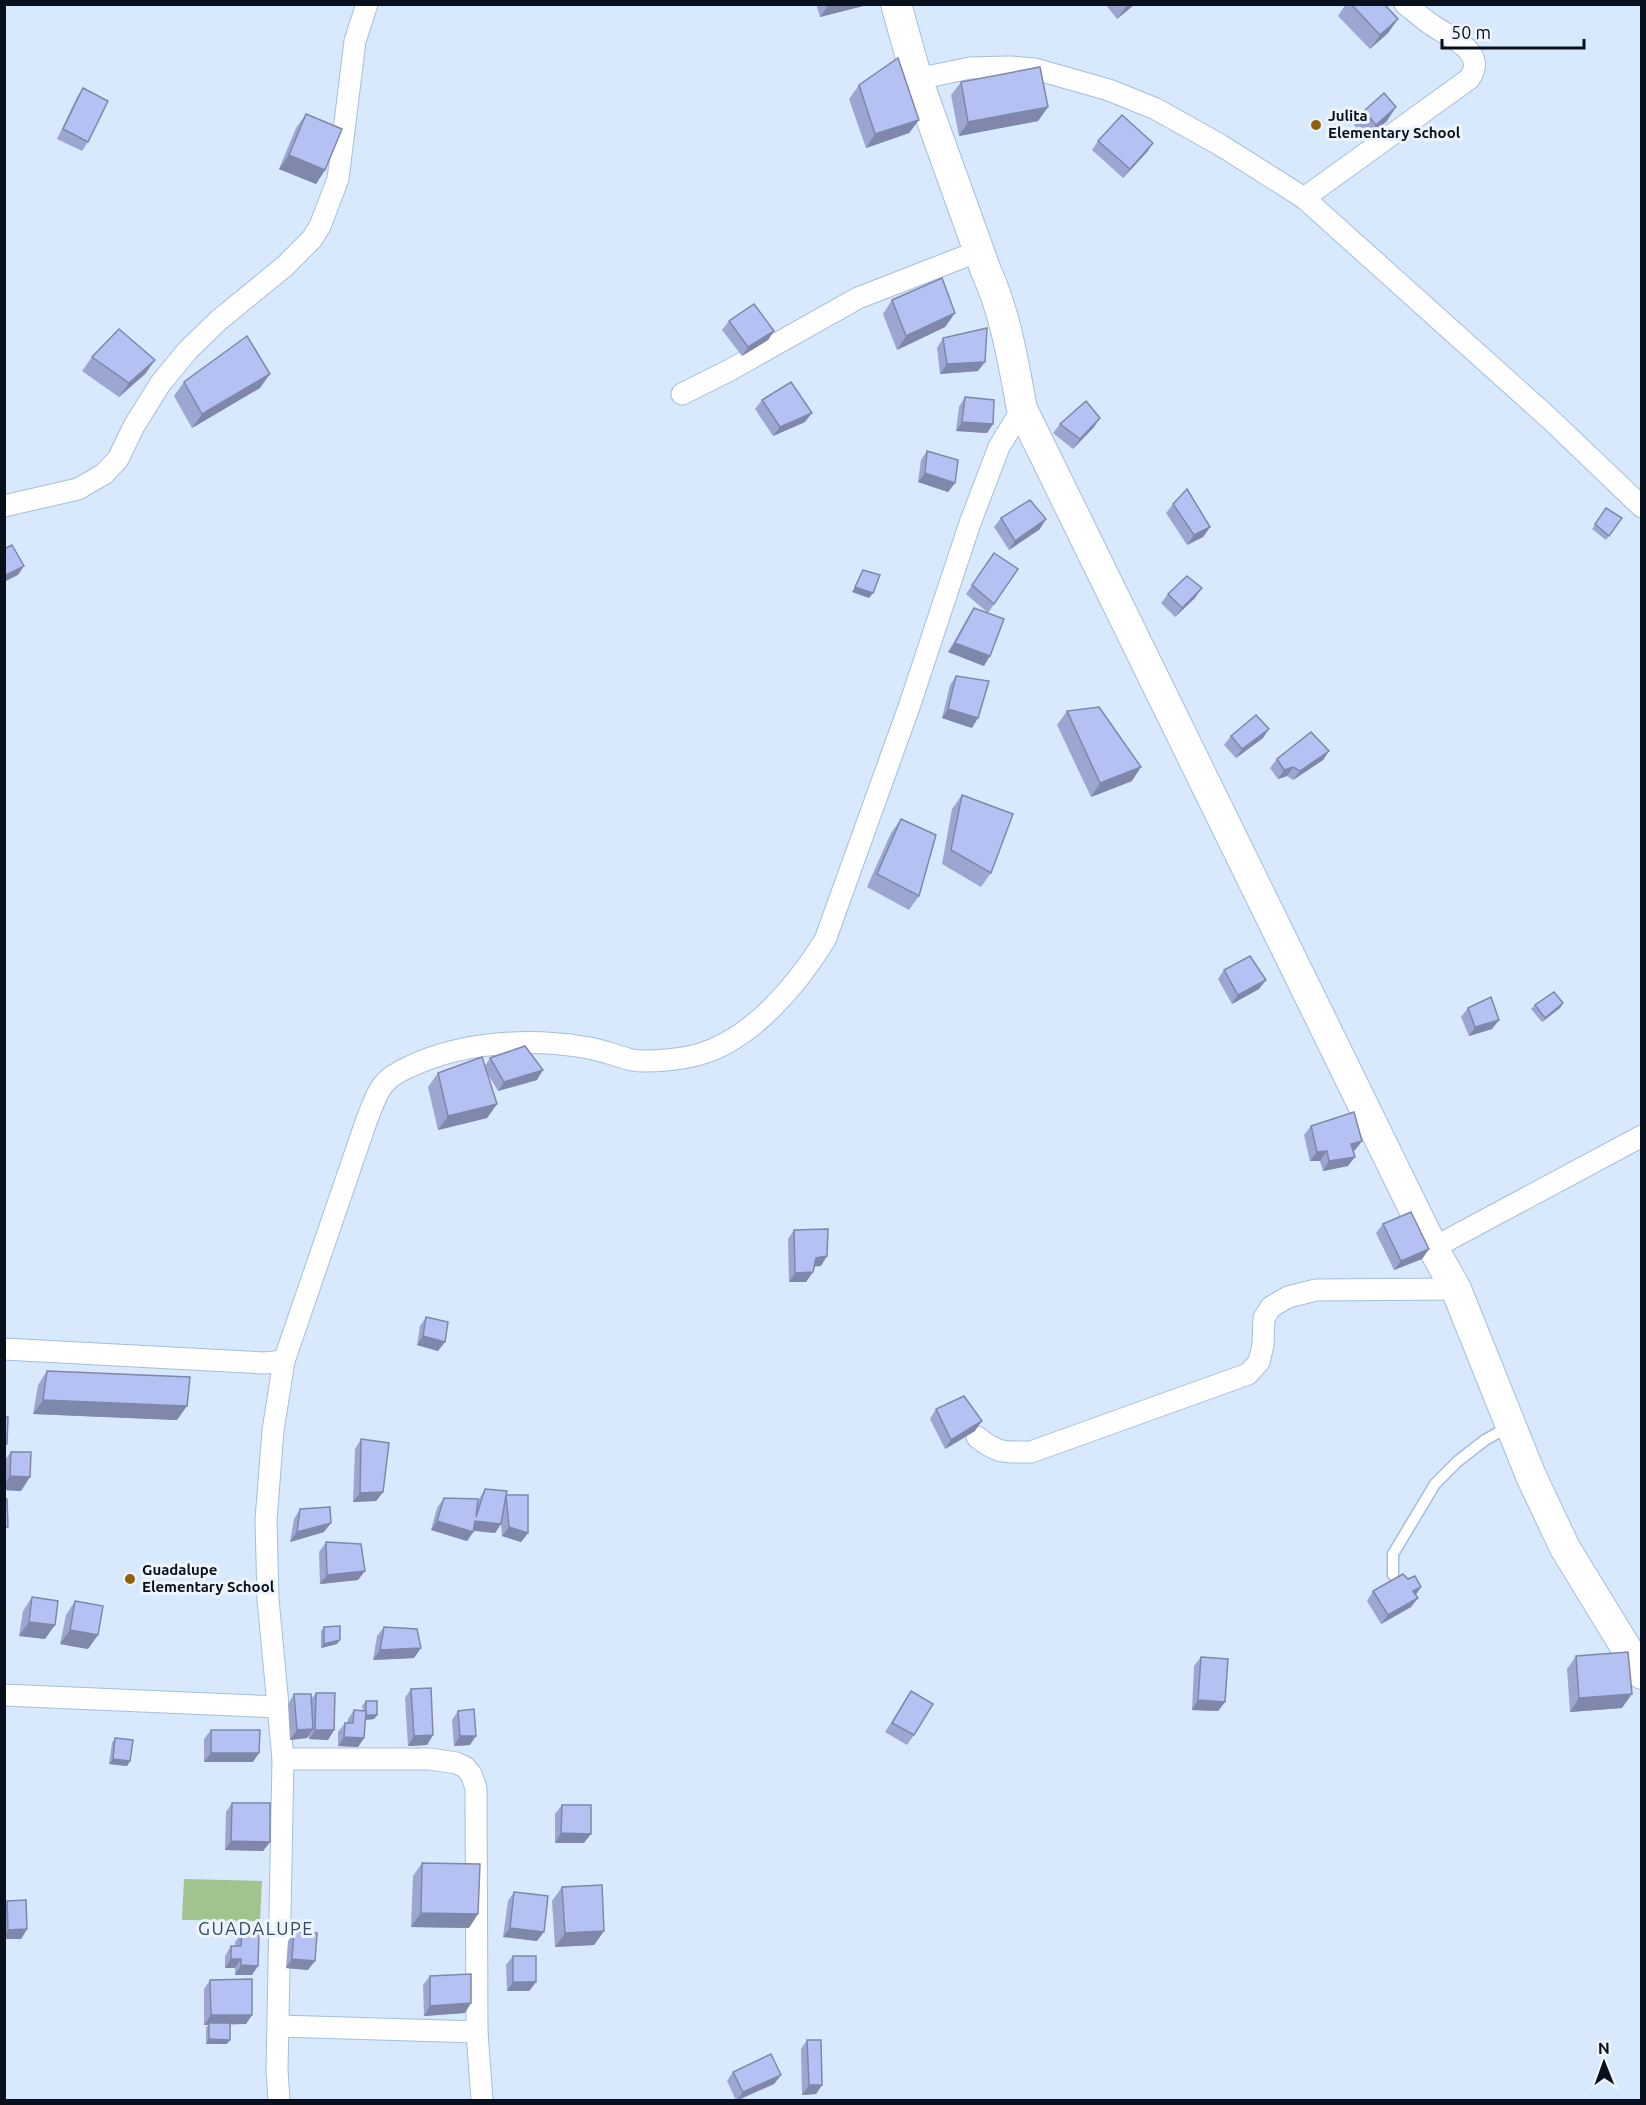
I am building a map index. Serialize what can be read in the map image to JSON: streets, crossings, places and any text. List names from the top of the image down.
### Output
{
  "districts": ["GUADALUPE"],
  "places": ["Julita Elementary School", "Guadalupe Elementary School"],
  "scale_bar": "50 m",
  "north": "top"
}
